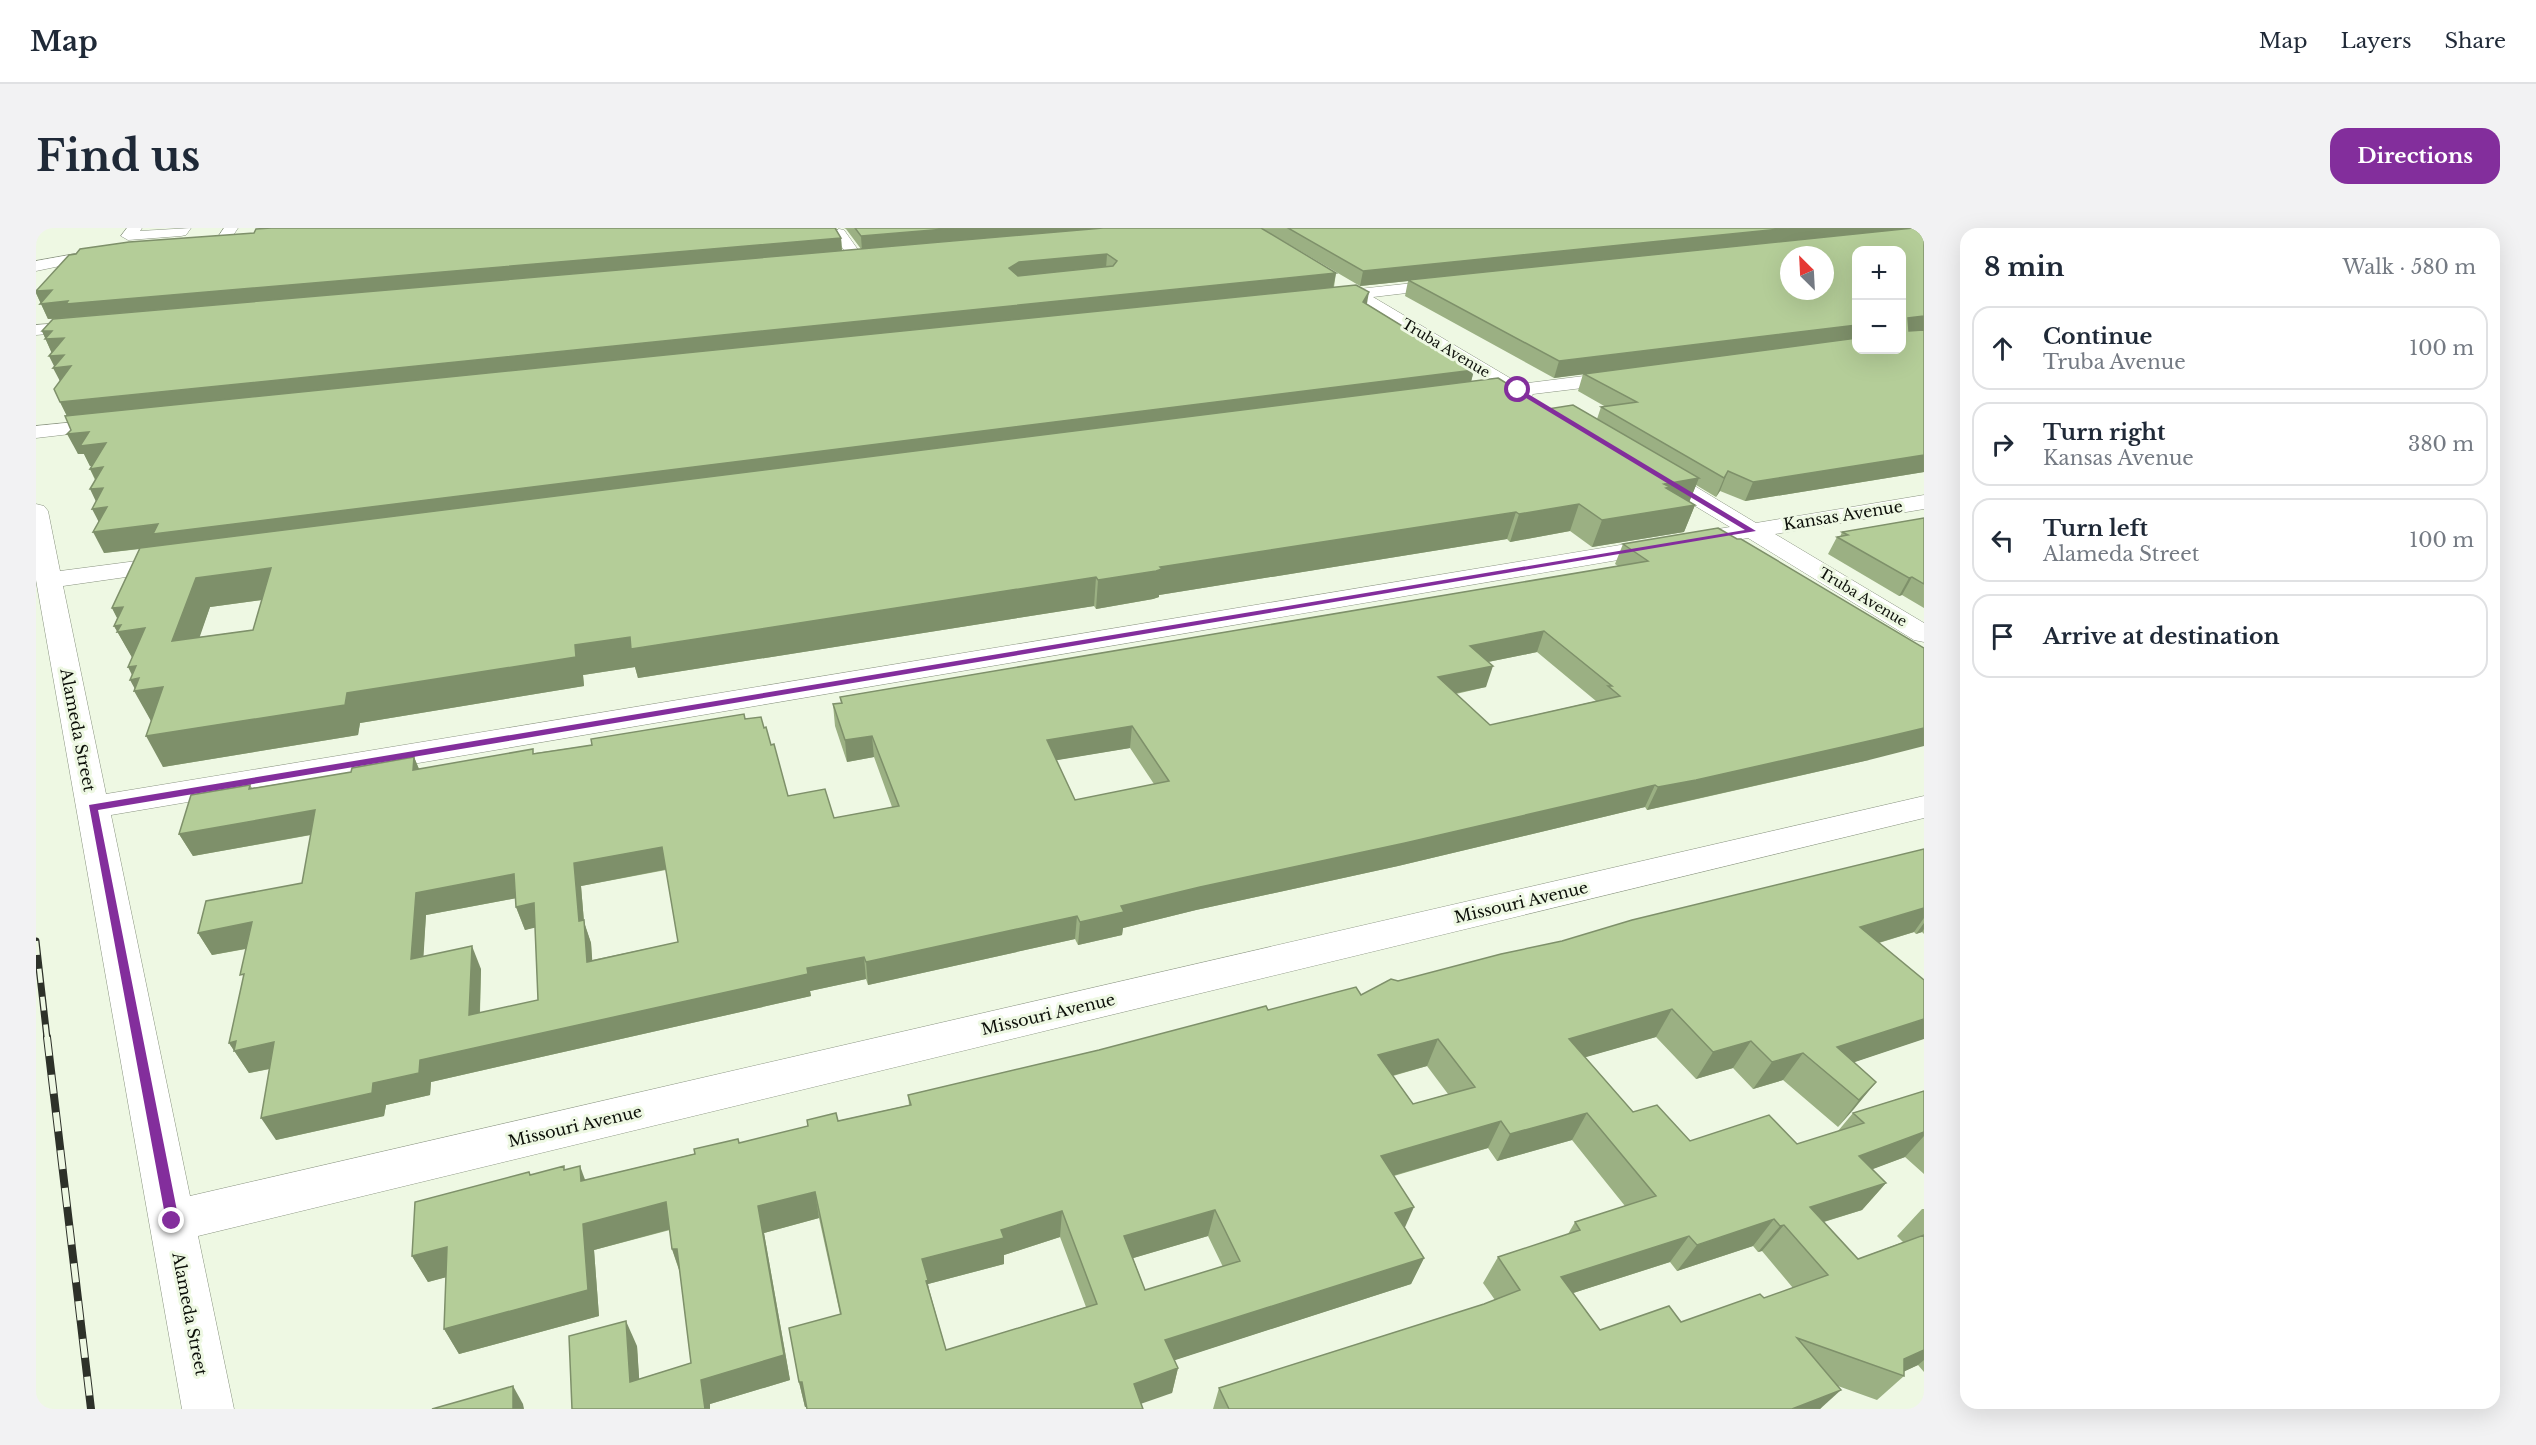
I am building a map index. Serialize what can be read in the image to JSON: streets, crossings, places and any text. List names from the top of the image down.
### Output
{
  "streets": {
    "street": [
      "Truba Avenue",
      "Kansas Avenue",
      "Alameda Street",
      "Missouri Avenue"
    ]
  },
  "crossings": [
    ["Truba Avenue", "Kansas Avenue"],
    ["Kansas Avenue", "Alameda Street"],
    ["Alameda Street", "Missouri Avenue"]
  ],
  "north": "top left",
  "page": {
    "header": "Map",
    "nav": ["Map", "Layers", "Share"],
    "buttons": "Directions",
    "title": "Find us",
    "heading": ["8 min", "Walk · 580 m"],
    "map_buttons": ["+", "−"],
    "list": [
      ["Continue", "Truba Avenue", "100 m"],
      ["Turn right", "Kansas Avenue", "380 m"],
      ["Turn left", "Alameda Street", "100 m"],
      "Arrive at destination"
    ]
  }
}
